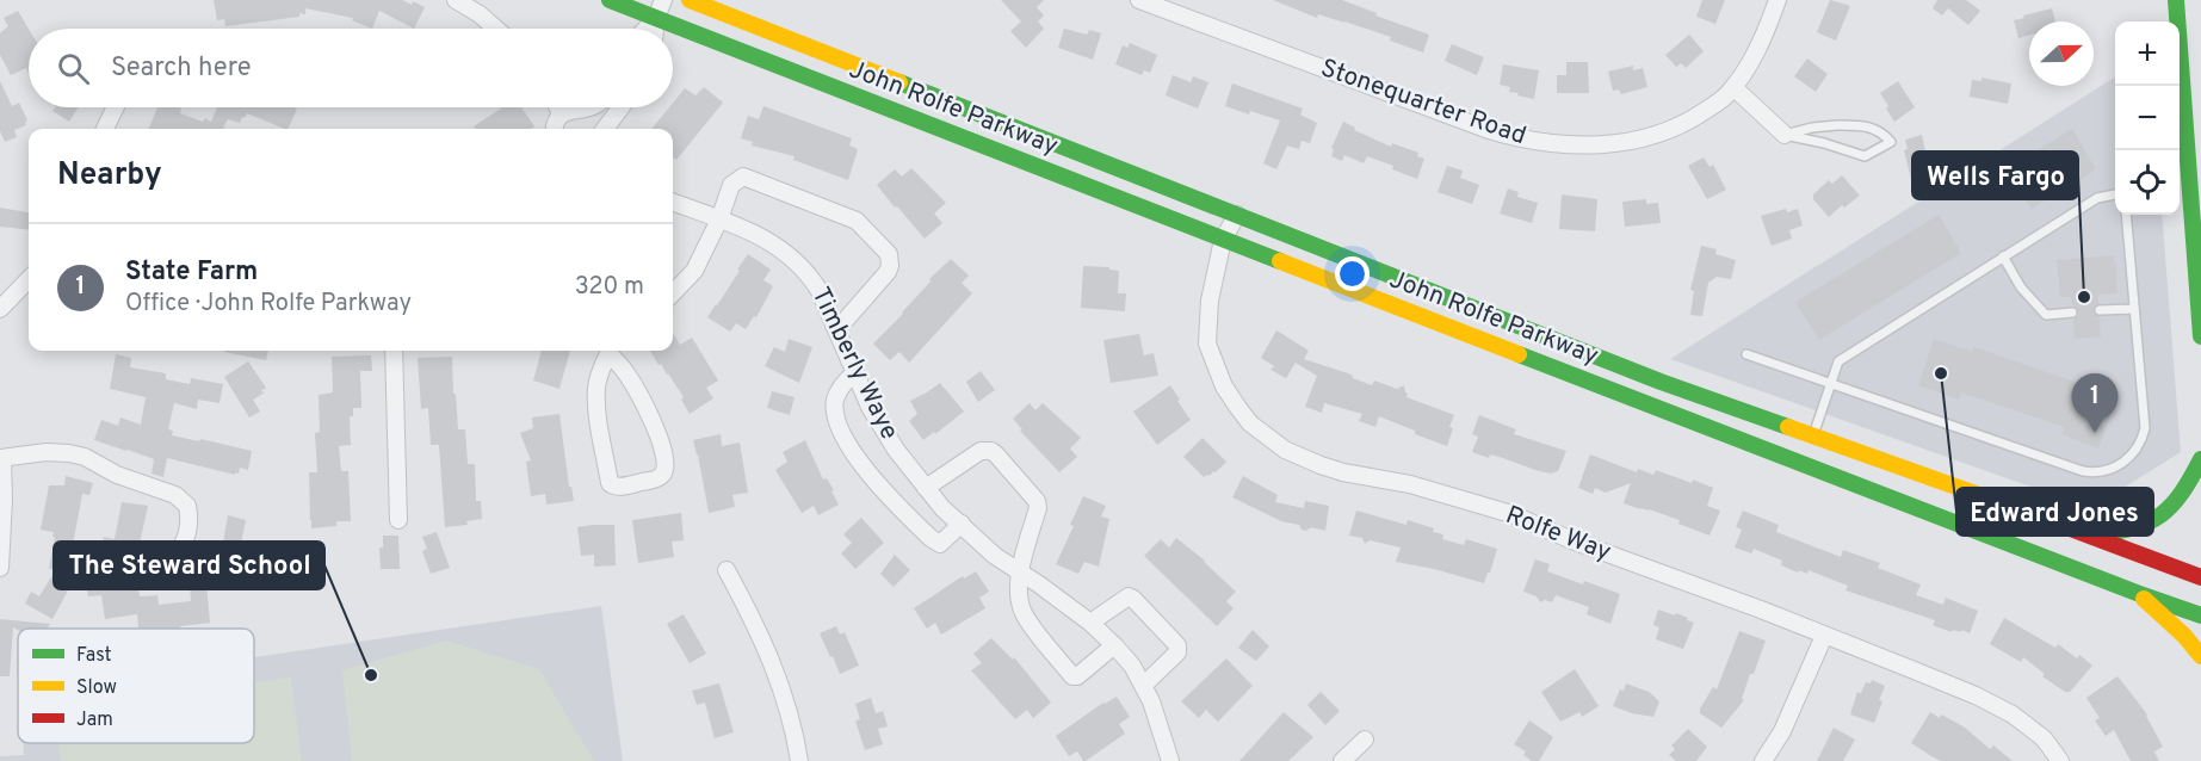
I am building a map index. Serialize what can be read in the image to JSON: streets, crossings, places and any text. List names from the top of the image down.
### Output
{
  "streets": {
    "main road": ["John Rolfe Parkway"],
    "street": ["Stonequarter Road", "Timberly Waye", "Rolfe Way"]
  },
  "crossings": [
    ["John Rolfe Parkway", "Rolfe Way"]
  ],
  "places": ["Wells Fargo", "Edward Jones", "The Steward School"],
  "legend": ["Fast", "Slow", "Jam"],
  "north": "right",
  "page": {
    "map_buttons": ["+", "−"],
    "search": "Search here",
    "heading": "Nearby",
    "list": [
      {
        "mark": "1",
        "name": "State Farm",
        "note": "Office · John Rolfe Parkway",
        "value": "320 m"
      }
    ],
    "pins": "1"
  }
}
